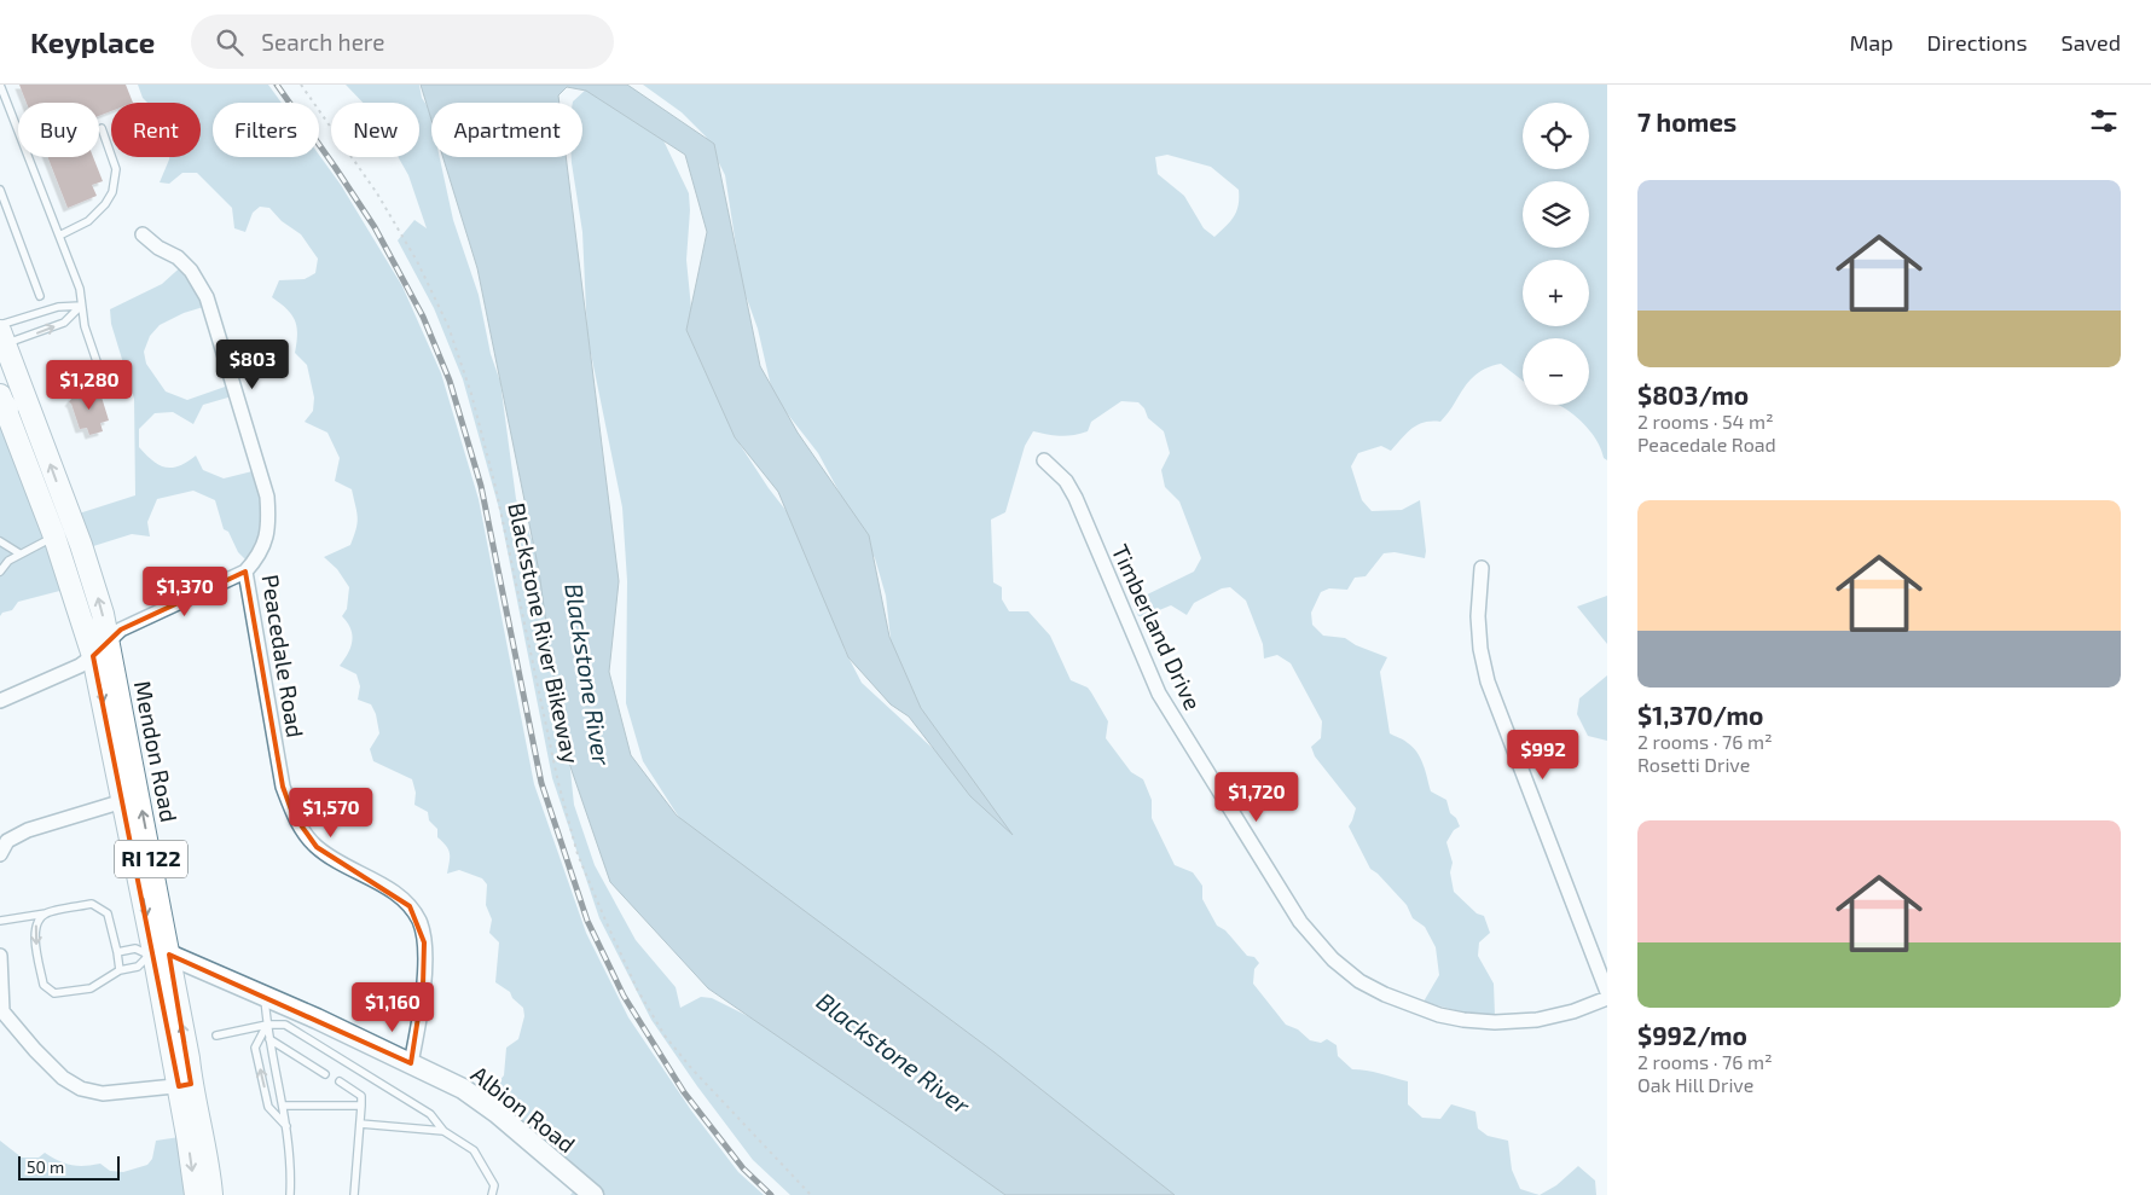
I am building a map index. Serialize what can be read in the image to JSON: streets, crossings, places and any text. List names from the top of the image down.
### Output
{
  "streets": {
    "main road": ["Mendon Road", "RI 122"],
    "street": ["Timberland Drive", "Peacedale Road", "Albion Road"],
    "path": ["Blackstone River Bikeway"]
  },
  "crossings": [
    ["Peacedale Road", "Albion Road"],
    ["Mendon Road", "Albion Road"]
  ],
  "water": ["Blackstone River"],
  "scale_bar": "50 m",
  "page": {
    "header": "Keyplace",
    "search": "Search here",
    "nav": ["Map", "Directions", "Saved"],
    "heading": "7 homes",
    "map_buttons": ["+", "−"],
    "chip": [
      "Buy",
      "Rent",
      "Filters",
      "New",
      "Apartment"
    ],
    "list": [
      {
        "name": "$803/mo",
        "note": "2 rooms · 54 m² · Peacedale Road"
      },
      {
        "name": "$1,370/mo",
        "note": "2 rooms · 76 m² · Rosetti Drive"
      },
      {
        "name": "$992/mo",
        "note": "2 rooms · 76 m² · Oak Hill Drive"
      }
    ],
    "price": [
      "$803",
      "$1,280",
      "$1,370",
      "$992",
      "$1,720",
      "$1,570",
      "$1,160"
    ],
    "scale": "50 m"
  }
}
